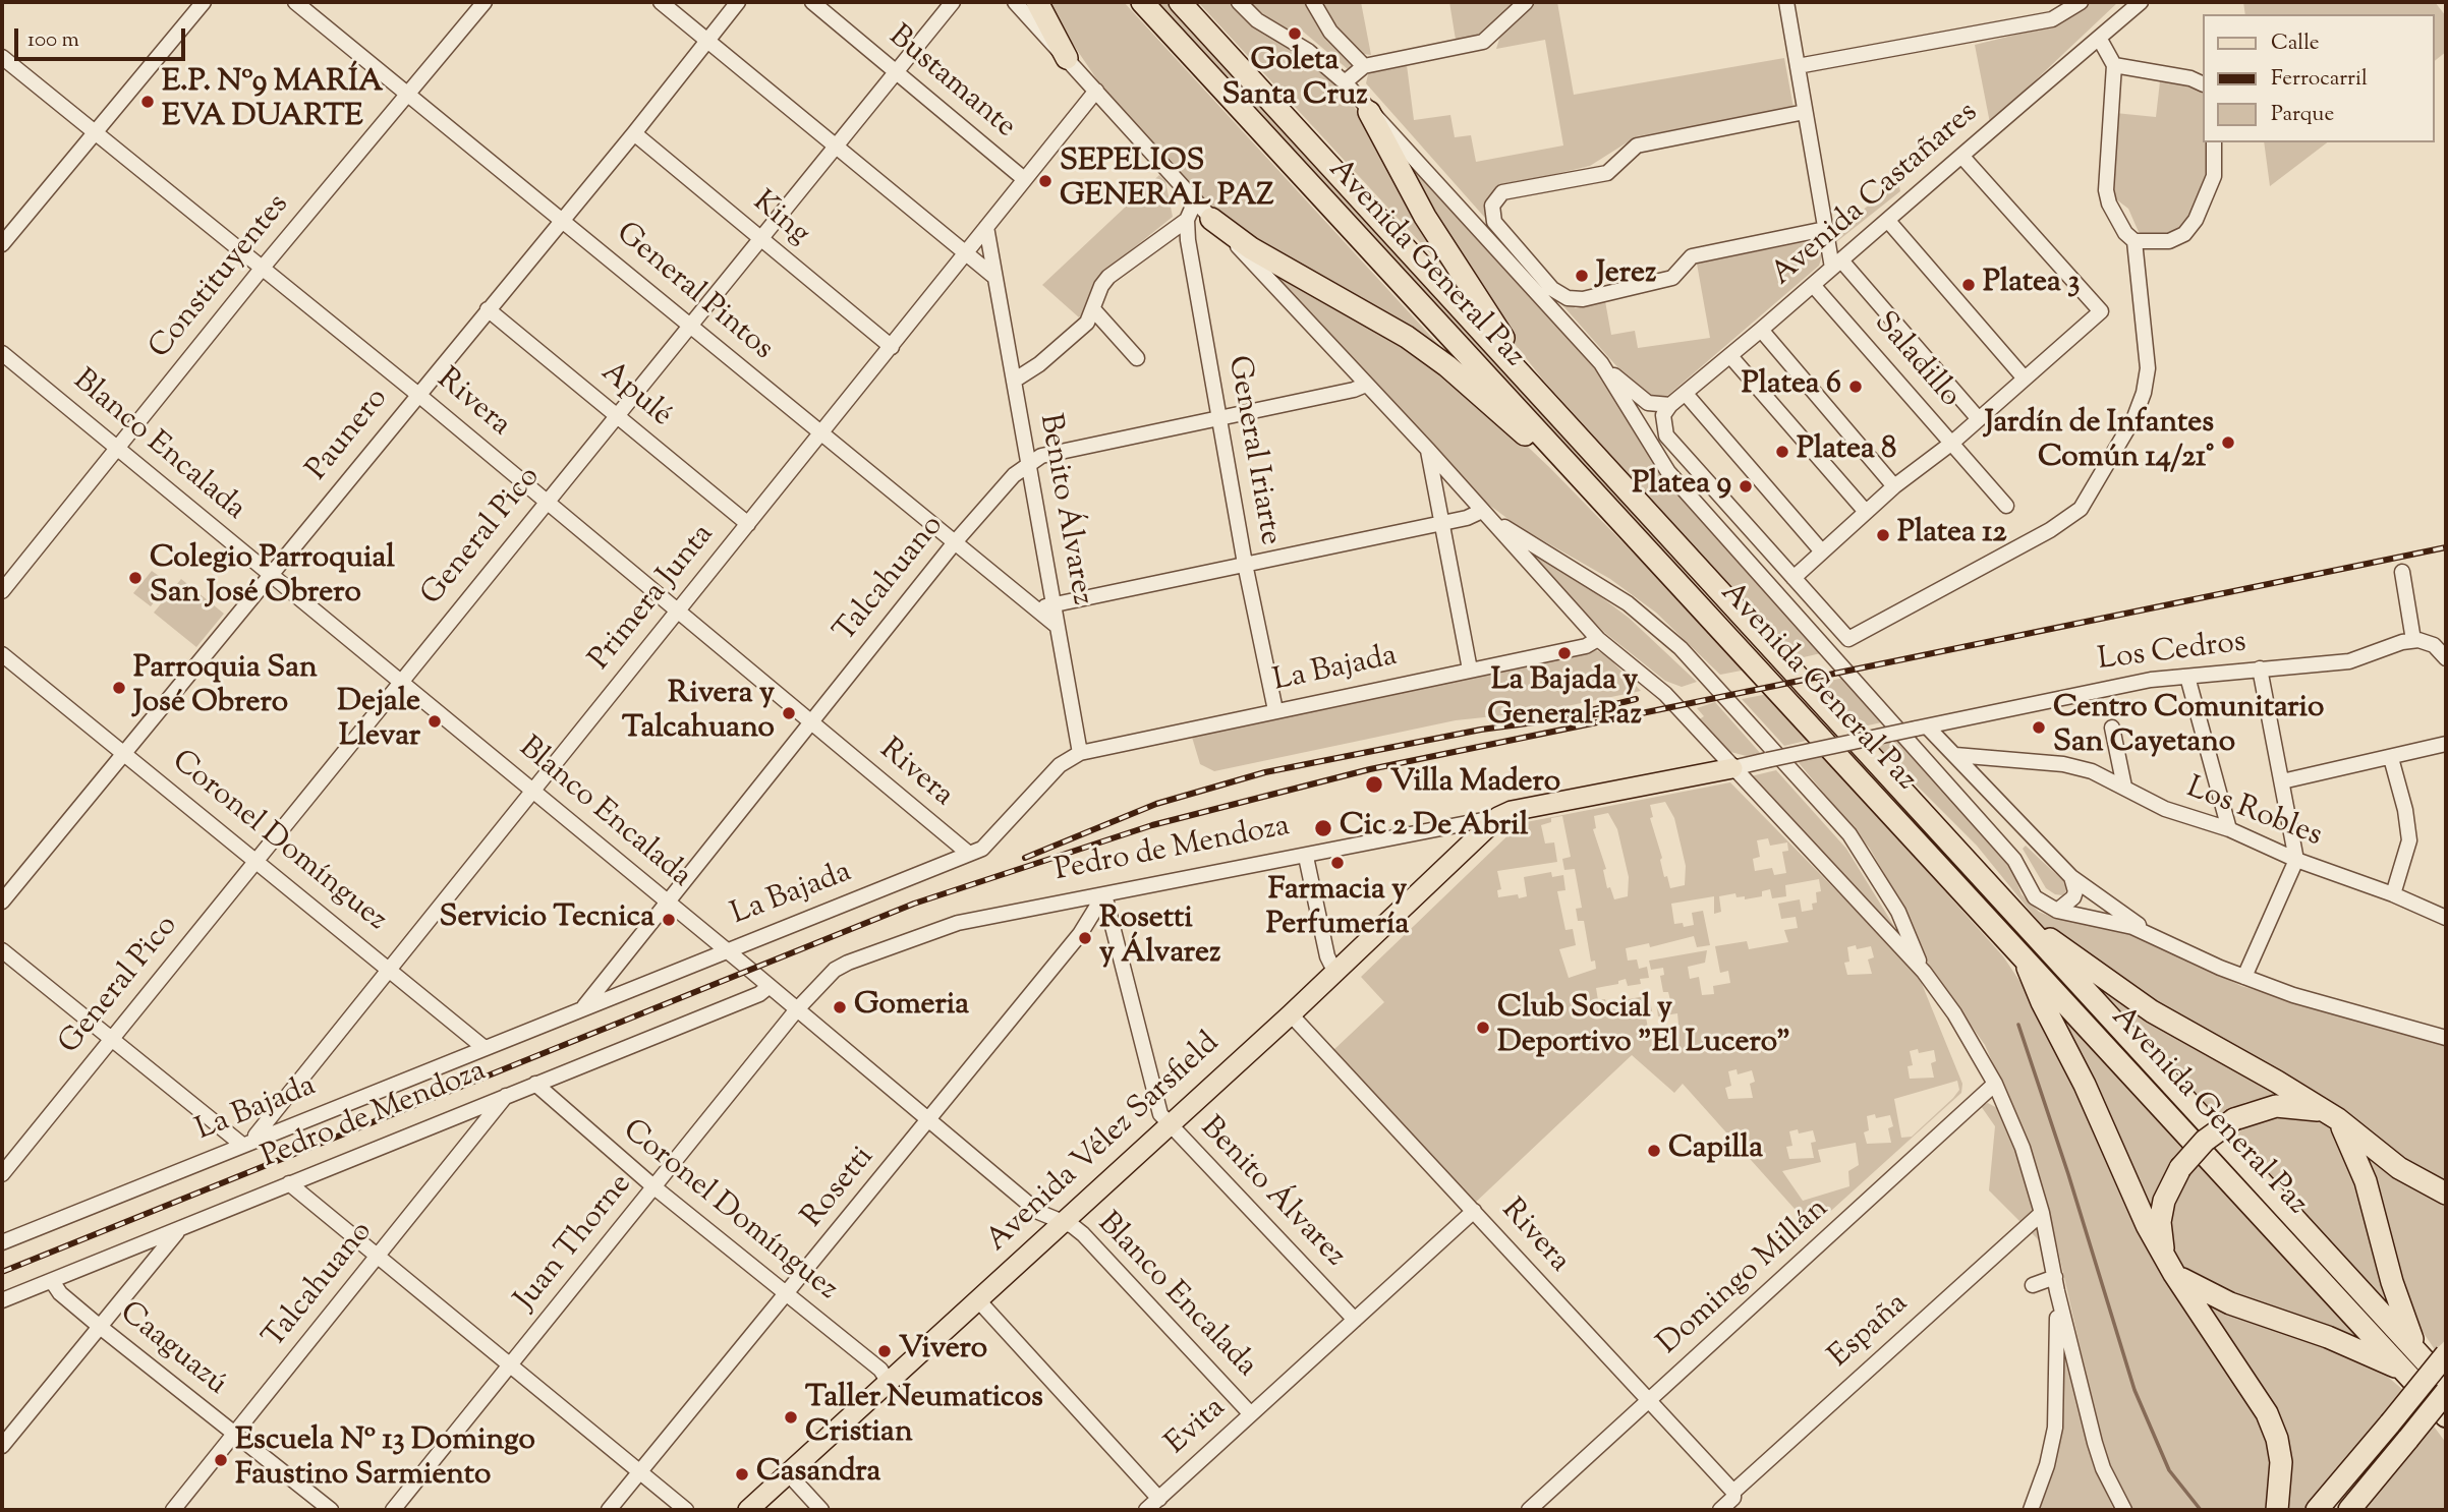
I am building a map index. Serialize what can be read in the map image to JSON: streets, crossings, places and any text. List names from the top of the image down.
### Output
{
  "streets": {
    "highway": ["Avenida General Paz"],
    "main road": ["Pedro de Mendoza", "Avenida Vélez Sarsfield"],
    "street": [
      "Bustamante",
      "Avenida Castañares",
      "King",
      "Constituyentes",
      "General Pintos",
      "Saladillo",
      "Apulé",
      "Rivera",
      "Paunero",
      "Blanco Encalada",
      "General Iriarte",
      "Benito Álvarez",
      "General Pico",
      "Talcahuano",
      "Primera Junta",
      "Los Cedros",
      "La Bajada",
      "Los Robles",
      "Coronel Domínguez",
      "Rosetti",
      "Juan Thorne",
      "Domingo Millán",
      "España",
      "Caaguazú",
      "Evita"
    ]
  },
  "crossings": [
    ["Bustamante", "General Pico"],
    ["Bustamante", "Primera Junta"],
    ["Avenida Castañares", "Avenida General Paz"],
    ["Avenida Castañares", "Saladillo"],
    ["King", "Paunero"],
    ["King", "General Pico"],
    ["King", "Primera Junta"],
    ["Avenida General Paz", "Los Cedros"],
    ["Avenida General Paz", "Los Robles"],
    ["Avenida General Paz", "Pedro de Mendoza"],
    ["Constituyentes", "General Pintos"],
    ["Constituyentes", "Rivera"],
    ["Constituyentes", "Blanco Encalada"],
    ["General Pintos", "Paunero"],
    ["General Pintos", "Benito Álvarez"],
    ["General Pintos", "General Pico"],
    ["General Pintos", "Talcahuano"],
    ["General Pintos", "Primera Junta"],
    ["Apulé", "Paunero"],
    ["Apulé", "General Pico"],
    ["Apulé", "Primera Junta"],
    ["Rivera", "Paunero"],
    ["Rivera", "General Pico"],
    ["Rivera", "Talcahuano"],
    ["Rivera", "Primera Junta"],
    ["Rivera", "La Bajada"],
    ["Rivera", "Avenida Vélez Sarsfield"],
    ["Rivera", "Domingo Millán"],
    ["Rivera", "España"],
    ["Rivera", "Evita"],
    ["Paunero", "Blanco Encalada"],
    ["Paunero", "Coronel Domínguez"],
    ["Blanco Encalada", "General Pico"],
    ["Blanco Encalada", "Talcahuano"],
    ["Blanco Encalada", "Primera Junta"],
    ["Blanco Encalada", "La Bajada"],
    ["Blanco Encalada", "Pedro de Mendoza"],
    ["Blanco Encalada", "Avenida Vélez Sarsfield"],
    ["Blanco Encalada", "Rosetti"],
    ["Blanco Encalada", "Juan Thorne"],
    ["Blanco Encalada", "Evita"],
    ["General Iriarte", "Talcahuano"],
    ["General Iriarte", "La Bajada"],
    ["Benito Álvarez", "Talcahuano"],
    ["Benito Álvarez", "Primera Junta"],
    ["Benito Álvarez", "La Bajada"],
    ["Benito Álvarez", "Pedro de Mendoza"],
    ["Benito Álvarez", "Avenida Vélez Sarsfield"],
    ["Benito Álvarez", "Rosetti"],
    ["Benito Álvarez", "Evita"],
    ["General Pico", "Coronel Domínguez"],
    ["Talcahuano", "La Bajada"],
    ["Talcahuano", "Pedro de Mendoza"],
    ["Talcahuano", "Caaguazú"],
    ["Primera Junta", "La Bajada"],
    ["Primera Junta", "Coronel Domínguez"],
    ["Los Cedros", "Pedro de Mendoza"],
    ["La Bajada", "Coronel Domínguez"],
    ["Coronel Domínguez", "Pedro de Mendoza"],
    ["Coronel Domínguez", "Avenida Vélez Sarsfield"],
    ["Coronel Domínguez", "Rosetti"],
    ["Coronel Domínguez", "Juan Thorne"],
    ["Pedro de Mendoza", "Avenida Vélez Sarsfield"],
    ["Pedro de Mendoza", "Rosetti"],
    ["Pedro de Mendoza", "Juan Thorne"],
    ["Pedro de Mendoza", "Caaguazú"]
  ],
  "places": [
    "Goleta Santa Cruz",
    "E.P. Nº9 MARÍA EVA DUARTE",
    "SEPELIOS GENERAL PAZ",
    "Jerez",
    "Platea 3",
    "Platea 6",
    "Jardín de Infantes Común 14/21°",
    "Platea 8",
    "Platea 9",
    "Platea 12",
    "Colegio Parroquial San José Obrero",
    "La Bajada y General Paz",
    "Parroquia San José Obrero",
    "Rivera y Talcahuano",
    "Dejale Llevar",
    "Centro Comunitario San Cayetano",
    "Villa Madero",
    "Cic 2 De Abril",
    "Farmacia y Perfumería",
    "Servicio Tecnica",
    "Rosetti y Álvarez",
    "Gomeria",
    "Club Social y Deportivo \"El Lucero\"",
    "Capilla",
    "Vivero",
    "Taller Neumaticos Cristian",
    "Escuela Nº 13 Domingo Faustino Sarmiento",
    "Casandra"
  ],
  "legend": ["Calle", "Ferrocarril", "Parque"],
  "scale_bar": "100 m"
}
